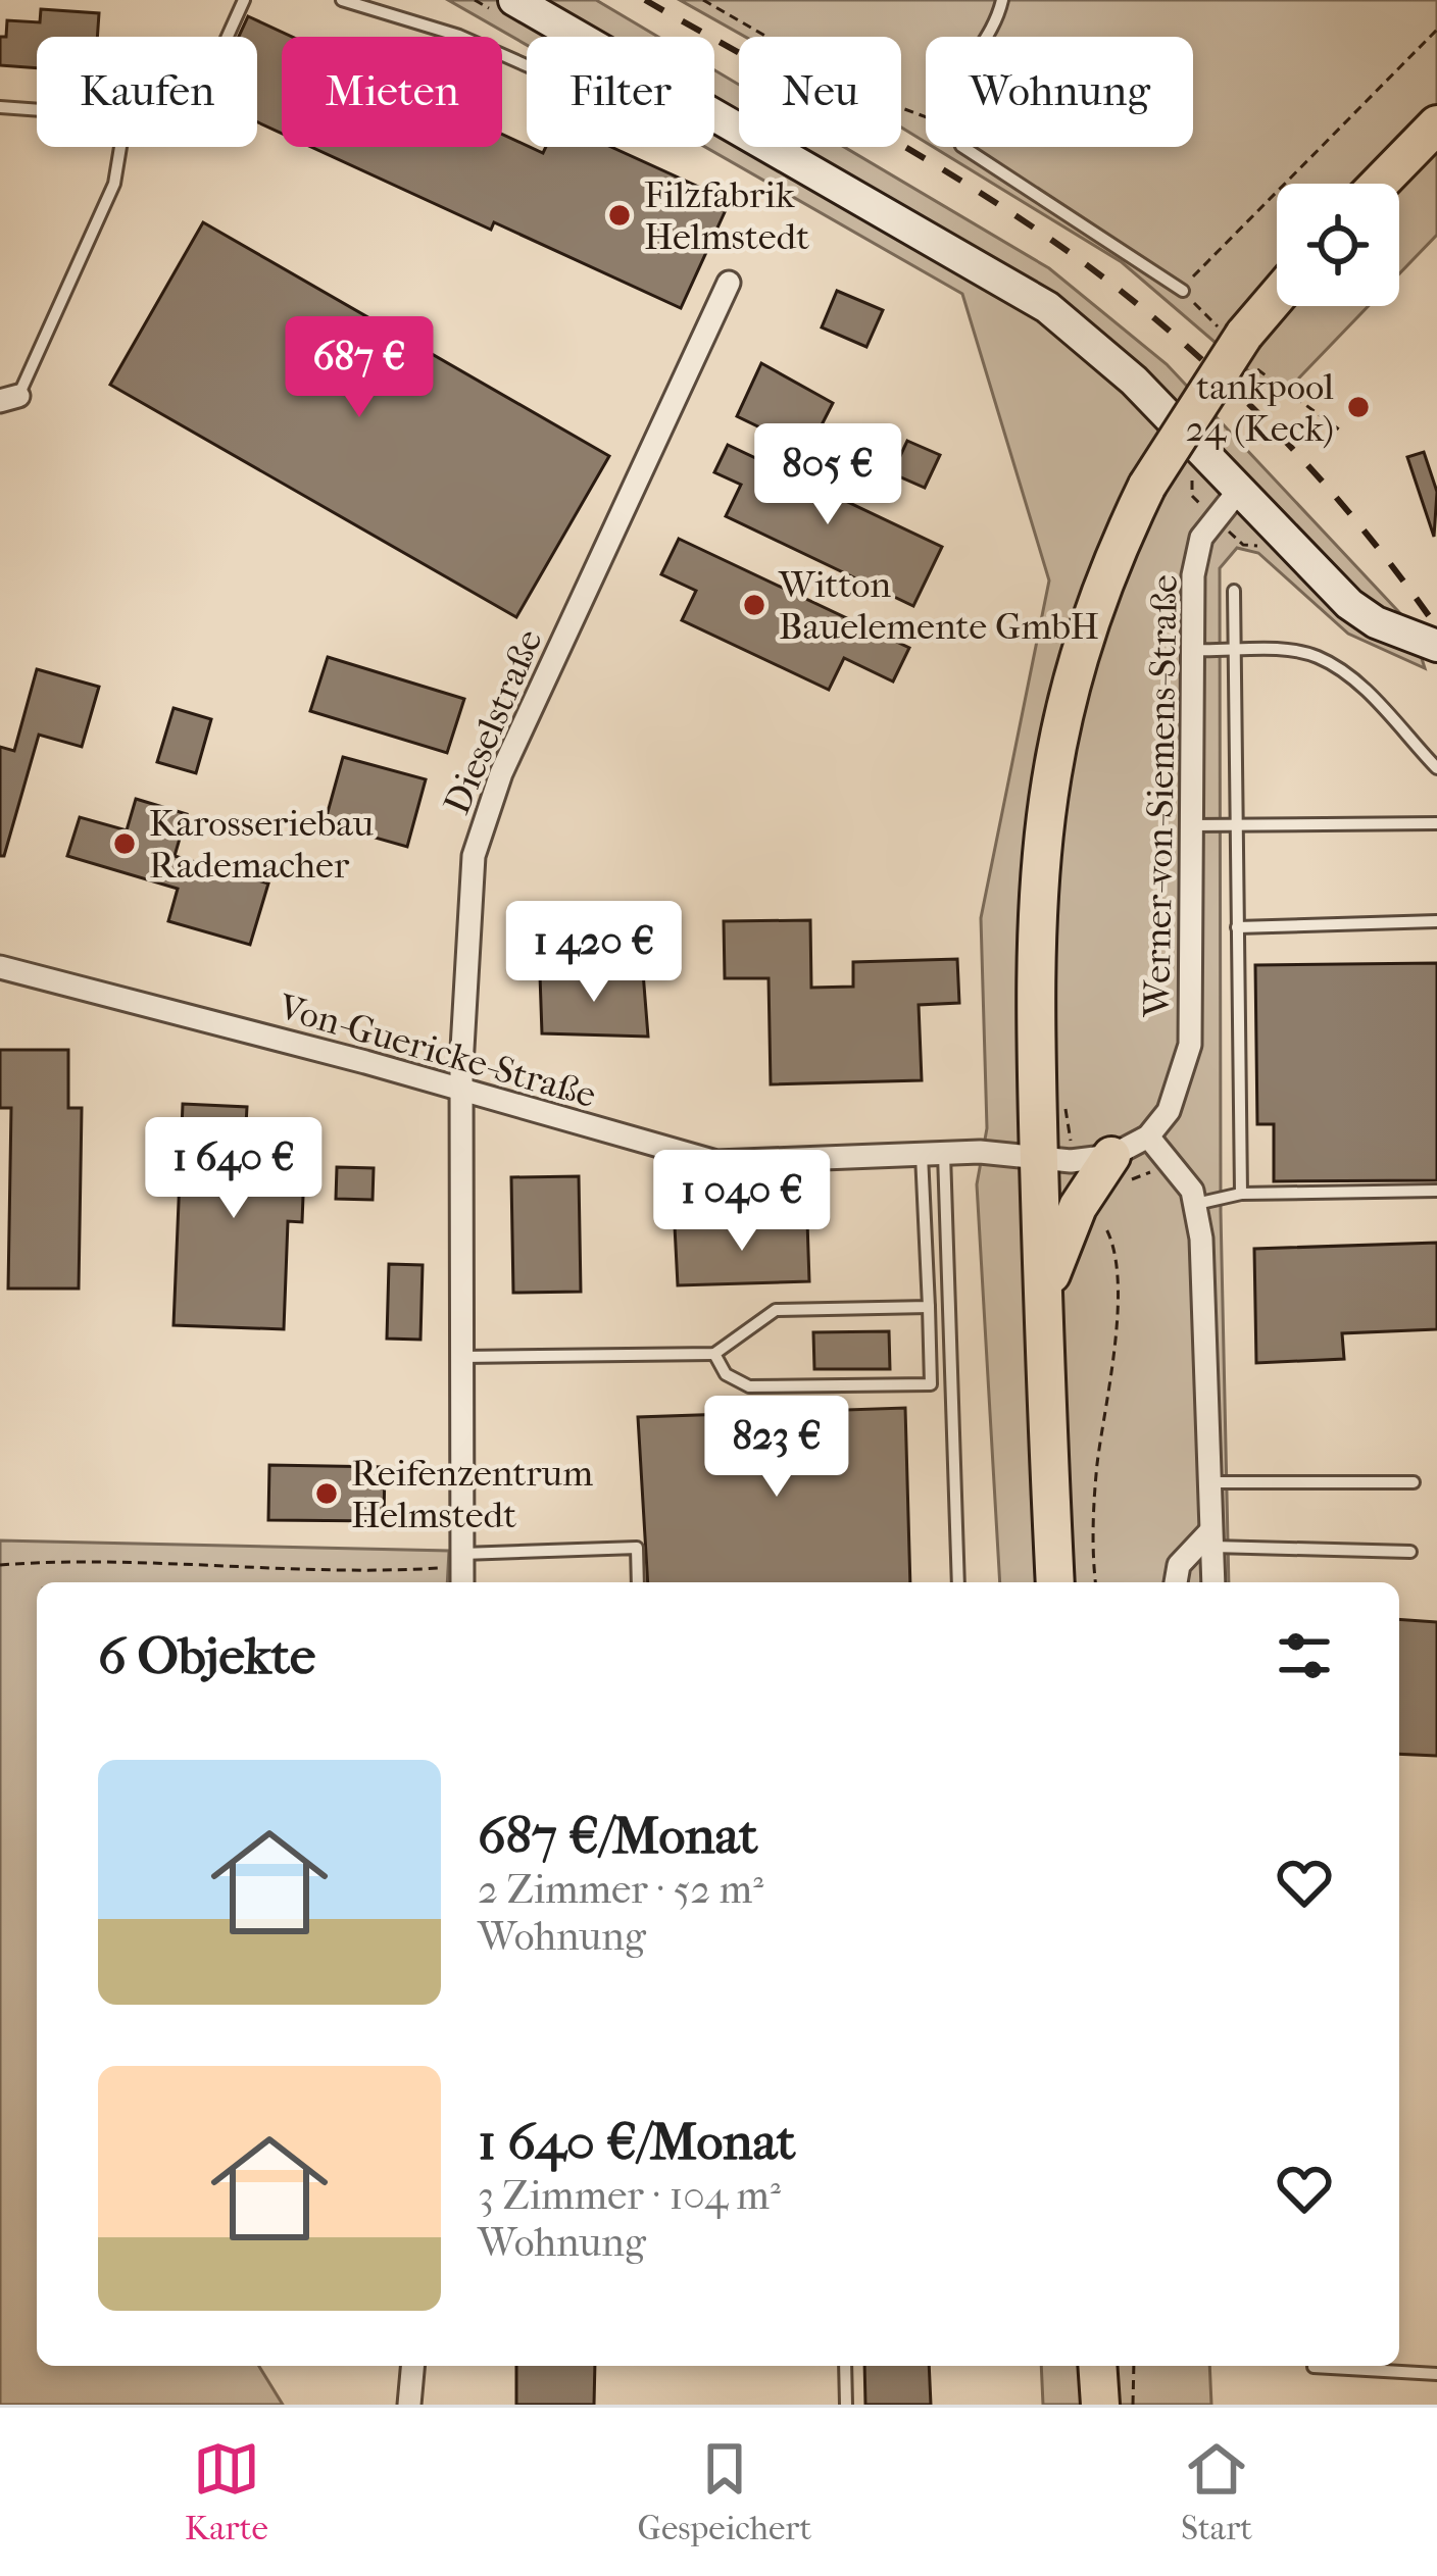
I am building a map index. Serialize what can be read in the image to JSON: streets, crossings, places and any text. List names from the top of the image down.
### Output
{
  "streets": {
    "street": ["Dieselstraße", "Werner-von-Siemens-Straße", "Von-Guericke-Straße"]
  },
  "crossings": [
    ["Dieselstraße", "Von-Guericke-Straße"],
    ["Werner-von-Siemens-Straße", "Von-Guericke-Straße"]
  ],
  "places": [
    "Filzfabrik Helmstedt",
    "tankpool 24 (Keck)",
    "Witton Bauelemente GmbH",
    "Karosseriebau Rademacher",
    "Reifenzentrum Helmstedt"
  ],
  "page": {
    "chip": [
      "Kaufen",
      "Mieten",
      "Filter",
      "Neu",
      "Wohnung"
    ],
    "price": [
      "687 €",
      "805 €",
      "1 420 €",
      "1 640 €",
      "1 040 €",
      "823 €"
    ],
    "heading": "6 Objekte",
    "list": [
      {
        "name": "687 €/Monat",
        "note": "2 Zimmer · 52 m² · Wohnung"
      },
      {
        "name": "1 640 €/Monat",
        "note": "3 Zimmer · 104 m² · Wohnung"
      }
    ],
    "tabs": ["Karte", "Gespeichert", "Start"]
  }
}
